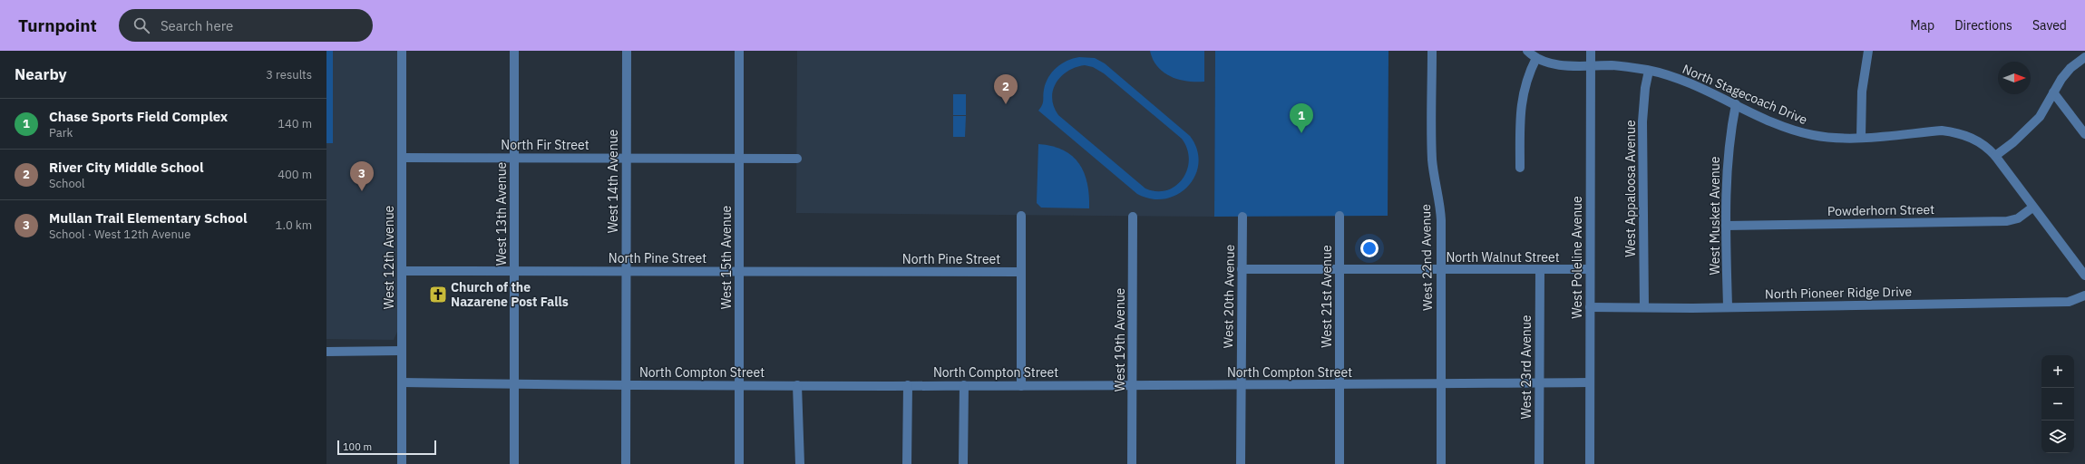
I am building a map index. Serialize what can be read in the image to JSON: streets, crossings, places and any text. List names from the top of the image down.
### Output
{
  "streets": {
    "street": [
      "North Stagecoach Drive",
      "North Fir Street",
      "West 14th Avenue",
      "West Appaloosa Avenue",
      "Powderhorn Street",
      "West 13th Avenue",
      "West Musket Avenue",
      "West 12th Avenue",
      "West 15th Avenue",
      "West 22nd Avenue",
      "North Walnut Street",
      "West Poleline Avenue",
      "North Pine Street",
      "North Pioneer Ridge Drive",
      "West 20th Avenue",
      "West 21st Avenue",
      "West 19th Avenue",
      "West 23rd Avenue",
      "North Compton Street"
    ]
  },
  "crossings": [
    ["North Stagecoach Drive", "West Appaloosa Avenue"],
    ["North Stagecoach Drive", "Powderhorn Street"],
    ["North Stagecoach Drive", "West Musket Avenue"],
    ["North Stagecoach Drive", "West Poleline Avenue"],
    ["North Fir Street", "West 14th Avenue"],
    ["North Fir Street", "West 13th Avenue"],
    ["North Fir Street", "West 12th Avenue"],
    ["North Fir Street", "West 15th Avenue"],
    ["West 14th Avenue", "North Pine Street"],
    ["West 14th Avenue", "North Compton Street"],
    ["West Appaloosa Avenue", "North Pioneer Ridge Drive"],
    ["Powderhorn Street", "West Musket Avenue"],
    ["West 13th Avenue", "North Pine Street"],
    ["West 13th Avenue", "North Compton Street"],
    ["West Musket Avenue", "North Pioneer Ridge Drive"],
    ["West 12th Avenue", "North Pine Street"],
    ["West 12th Avenue", "North Compton Street"],
    ["West 15th Avenue", "North Pine Street"],
    ["West 15th Avenue", "North Compton Street"],
    ["West 22nd Avenue", "North Walnut Street"],
    ["West 22nd Avenue", "North Compton Street"],
    ["North Walnut Street", "West Poleline Avenue"],
    ["North Walnut Street", "West 20th Avenue"],
    ["North Walnut Street", "West 21st Avenue"],
    ["North Walnut Street", "West 23rd Avenue"],
    ["West Poleline Avenue", "North Pioneer Ridge Drive"],
    ["West Poleline Avenue", "North Compton Street"],
    ["West 20th Avenue", "North Compton Street"],
    ["West 21st Avenue", "North Compton Street"],
    ["West 19th Avenue", "North Compton Street"],
    ["West 23rd Avenue", "North Compton Street"]
  ],
  "places": {
    "church": ["Church of the Nazarene Post Falls"]
  },
  "scale_bar": "100 m",
  "north": "right",
  "page": {
    "header": "Turnpoint",
    "search": "Search here",
    "nav": ["Map", "Directions", "Saved"],
    "heading": ["Nearby", "3 results"],
    "pins": ["2", "1", "3"],
    "list": [
      {
        "mark": "1",
        "name": "Chase Sports Field Complex",
        "note": "Park",
        "value": "140 m"
      },
      {
        "mark": "2",
        "name": "River City Middle School",
        "note": "School",
        "value": "400 m"
      },
      {
        "mark": "3",
        "name": "Mullan Trail Elementary School",
        "note": "School · West 12th Avenue",
        "value": "1.0 km"
      }
    ],
    "map_buttons": ["+", "−"],
    "scale": "100 m"
  }
}
